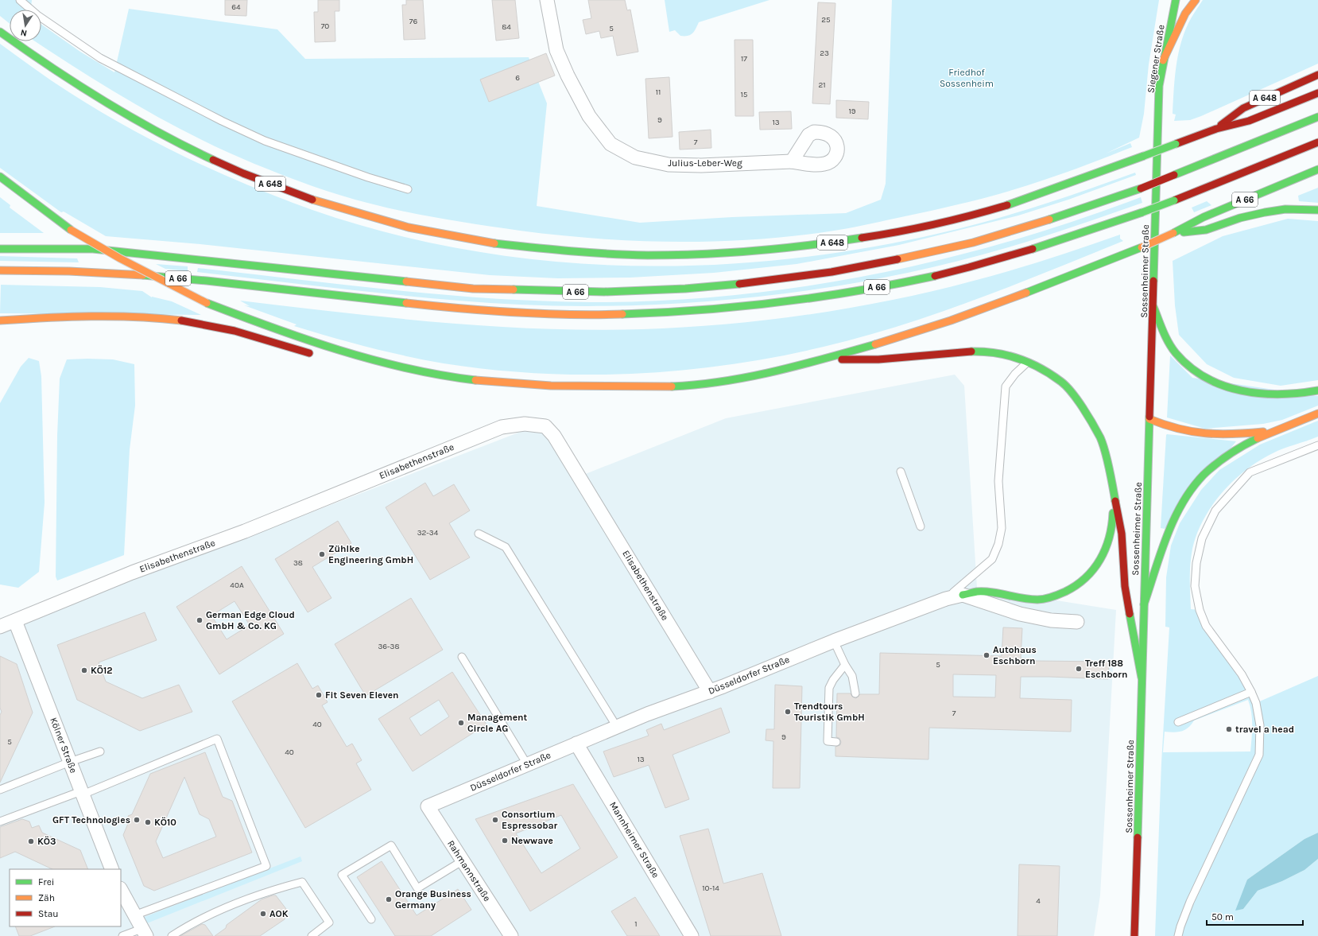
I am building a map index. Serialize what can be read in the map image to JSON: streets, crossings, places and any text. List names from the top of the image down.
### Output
{
  "streets": {
    "main road": [
      "Siegener Straße",
      "A 648",
      "A 66",
      "Sossenheimer Straße"
    ],
    "street": [
      "Julius-Leber-Weg",
      "Elisabethenstraße",
      "Düsseldorfer Straße",
      "Kölner Straße",
      "Mannheimer Straße",
      "Rahmannstraße"
    ]
  },
  "crossings": [
    ["Siegener Straße", "Sossenheimer Straße"],
    ["Elisabethenstraße", "Düsseldorfer Straße"],
    ["Elisabethenstraße", "Kölner Straße"],
    ["Düsseldorfer Straße", "Mannheimer Straße"],
    ["Düsseldorfer Straße", "Rahmannstraße"]
  ],
  "parks": ["Friedhof Sossenheim"],
  "places": [
    "Zühlke Engineering GmbH",
    "German Edge Cloud GmbH & Co. KG",
    "Autohaus Eschborn",
    "Treff 188 Eschborn",
    "KÖ12",
    "Fit Seven Eleven",
    "Trendtours Touristik GmbH",
    "Management Circle AG",
    "travel a head",
    "GFT Technologies",
    "Consortium Espressobar",
    "KÖ10",
    "Newwave",
    "KÖ3",
    "Orange Business Germany",
    "AOK"
  ],
  "house_numbers": [
    "64",
    "25",
    "76",
    "70",
    "84",
    "5",
    "23",
    "17",
    "6",
    "21",
    "11",
    "15",
    "19",
    "9",
    "13",
    "7",
    "32-34",
    "38",
    "40A",
    "36-38",
    "5",
    "7",
    "40",
    "9",
    "5",
    "40",
    "13",
    "10-14",
    "4",
    "1"
  ],
  "legend": ["Frei", "Zäh", "Stau"],
  "scale_bar": "50 m",
  "north": "bottom"
}
